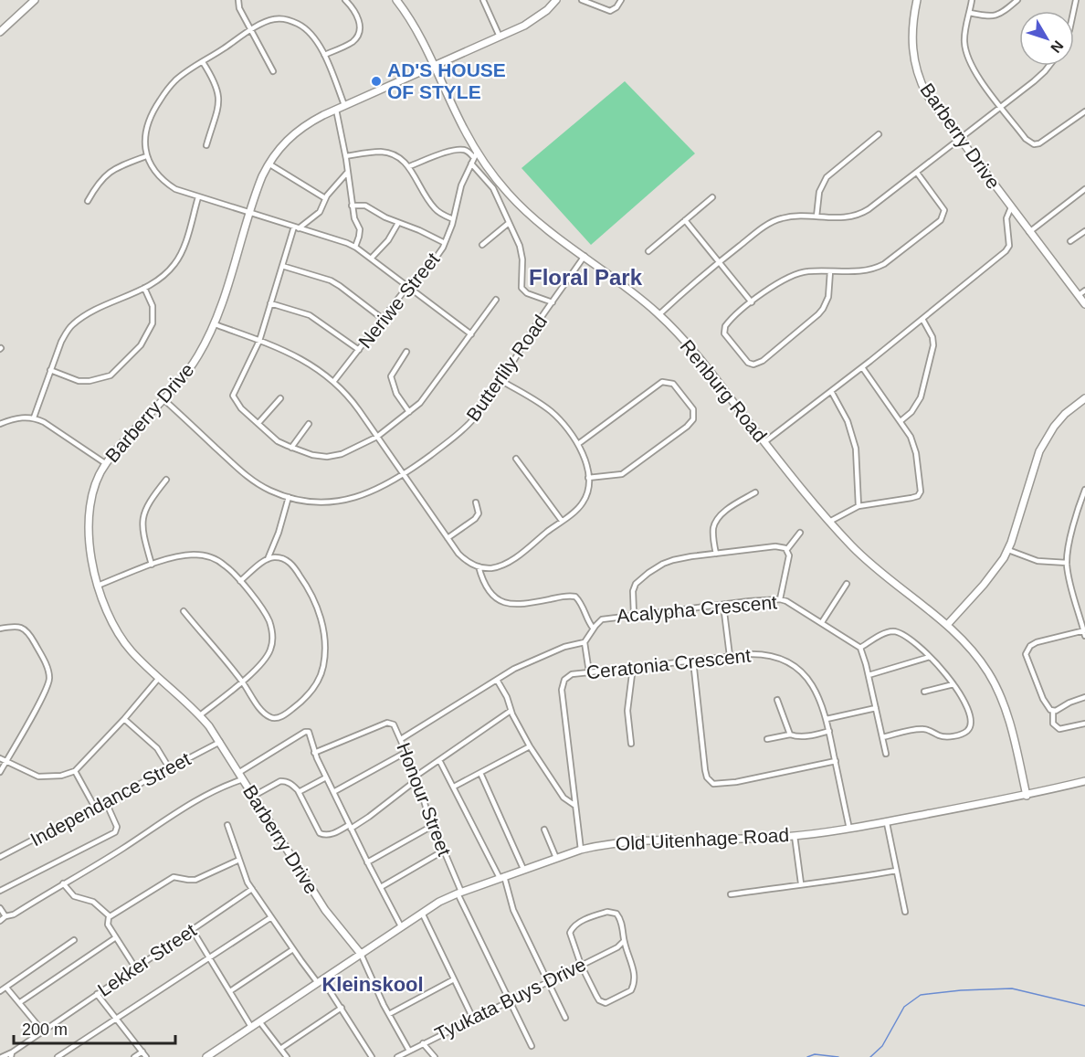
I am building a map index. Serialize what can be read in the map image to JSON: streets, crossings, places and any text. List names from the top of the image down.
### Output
{
  "streets": {
    "street": [
      "Barberry Drive",
      "Neriwe Street",
      "Butterlily Road",
      "Renburg Road",
      "Acalypha Crescent",
      "Ceratonia Crescent",
      "Independance Street",
      "Honour Street",
      "Old Uitenhage Road",
      "Lekker Street",
      "Tyukata Buys Drive"
    ]
  },
  "crossings": [
    ["Barberry Drive", "Butterlily Road"],
    ["Barberry Drive", "Renburg Road"],
    ["Barberry Drive", "Independance Street"],
    ["Barberry Drive", "Old Uitenhage Road"],
    ["Neriwe Street", "Renburg Road"],
    ["Butterlily Road", "Renburg Road"],
    ["Renburg Road", "Old Uitenhage Road"],
    ["Ceratonia Crescent", "Old Uitenhage Road"],
    ["Honour Street", "Old Uitenhage Road"],
    ["Honour Street", "Tyukata Buys Drive"]
  ],
  "districts": ["Floral Park", "Kleinskool"],
  "places": ["AD'S HOUSE OF STYLE"],
  "scale_bar": "200 m",
  "north": "bottom right"
}
